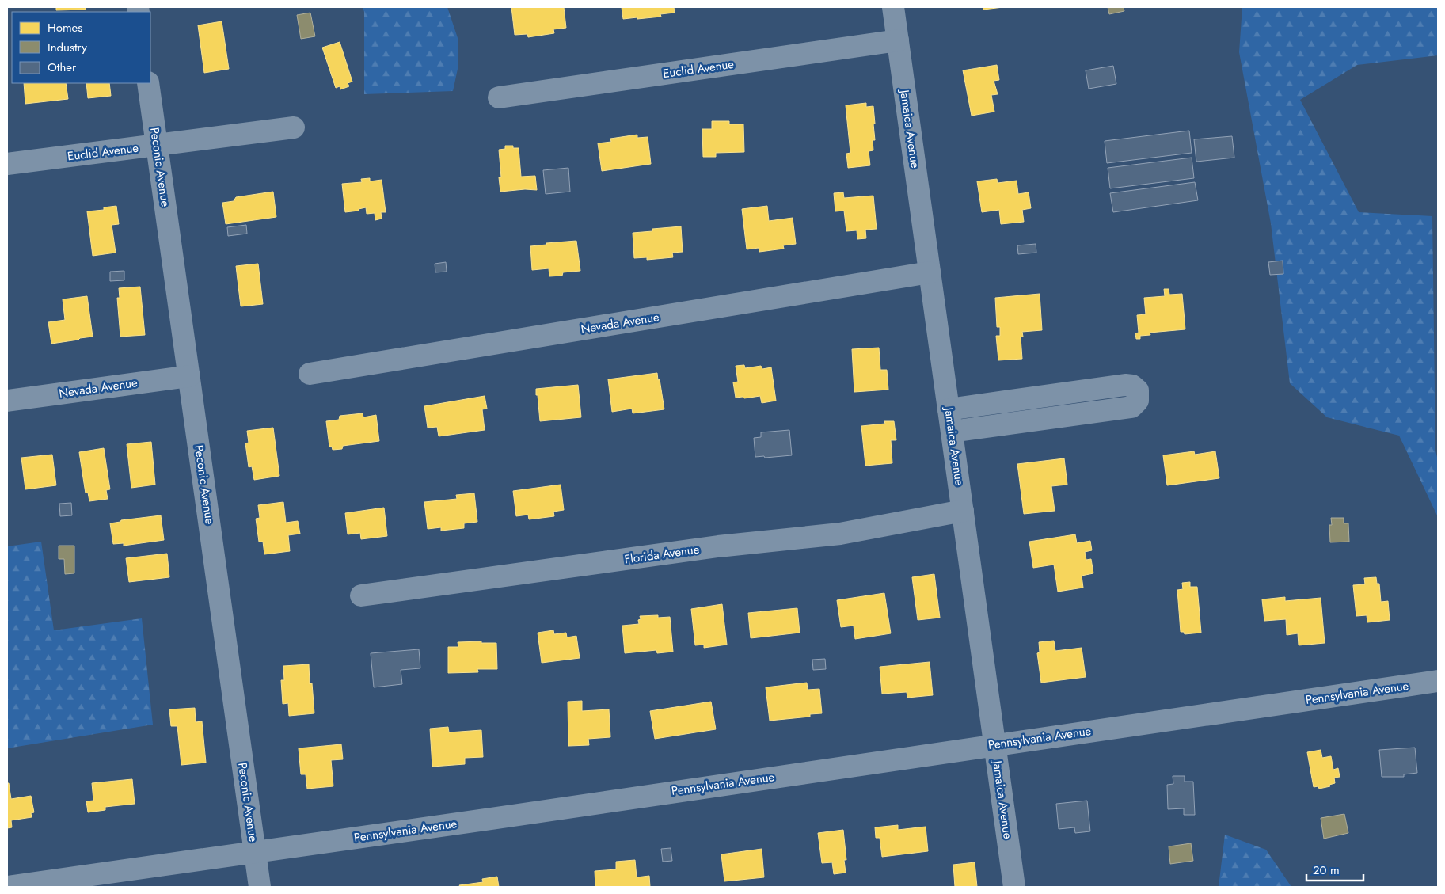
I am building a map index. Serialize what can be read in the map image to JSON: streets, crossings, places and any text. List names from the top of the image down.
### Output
{
  "streets": {
    "street": [
      "Euclid Avenue",
      "Jamaica Avenue",
      "Peconic Avenue",
      "Nevada Avenue",
      "Florida Avenue",
      "Pennsylvania Avenue"
    ]
  },
  "crossings": [
    ["Euclid Avenue", "Jamaica Avenue"],
    ["Euclid Avenue", "Peconic Avenue"],
    ["Jamaica Avenue", "Nevada Avenue"],
    ["Jamaica Avenue", "Florida Avenue"],
    ["Jamaica Avenue", "Pennsylvania Avenue"],
    ["Peconic Avenue", "Nevada Avenue"],
    ["Peconic Avenue", "Pennsylvania Avenue"]
  ],
  "legend": ["Homes", "Industry", "Other"],
  "scale_bar": "20 m"
}
